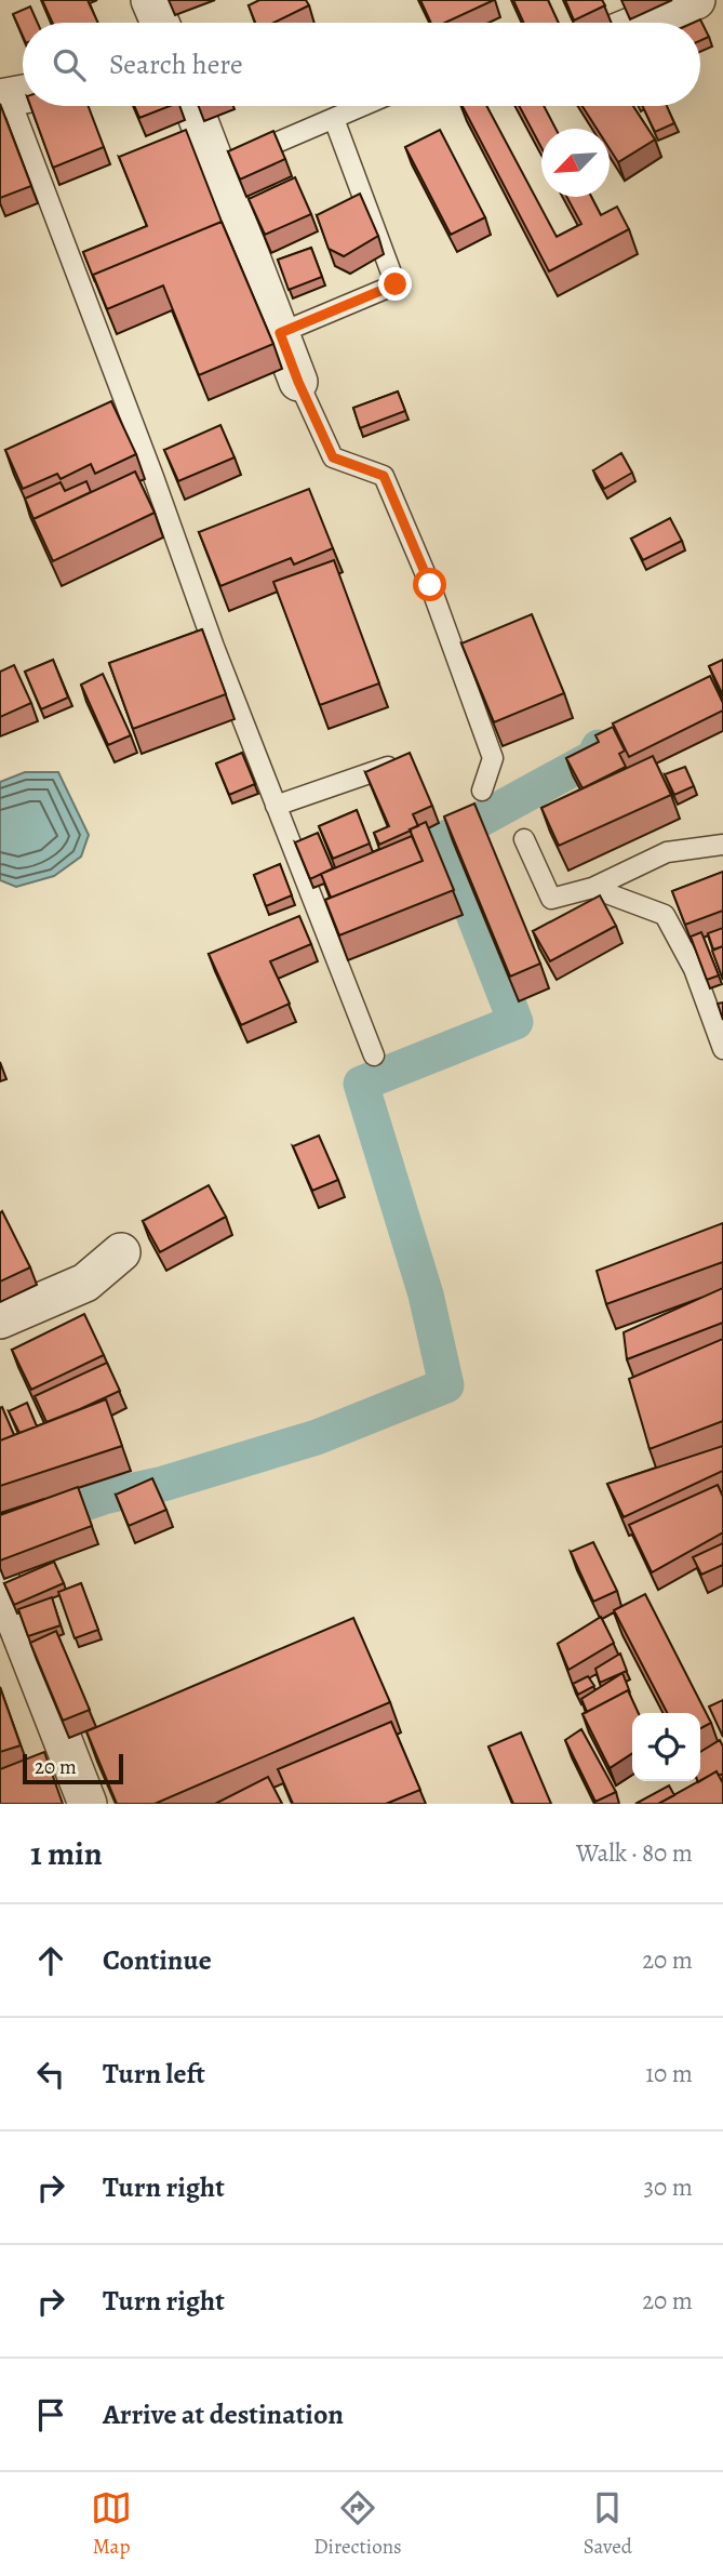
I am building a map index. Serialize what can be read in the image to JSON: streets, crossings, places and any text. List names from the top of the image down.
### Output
{
  "scale_bar": "20 m",
  "north": "bottom left",
  "page": {
    "search": "Search here",
    "scale": "20 m",
    "heading": ["1 min", "Walk · 80 m"],
    "list": [
      ["Continue", "20 m"],
      ["Turn left", "10 m"],
      ["Turn right", "30 m"],
      ["Turn right", "20 m"],
      "Arrive at destination"
    ],
    "nav": ["Map", "Directions", "Saved"]
  }
}
